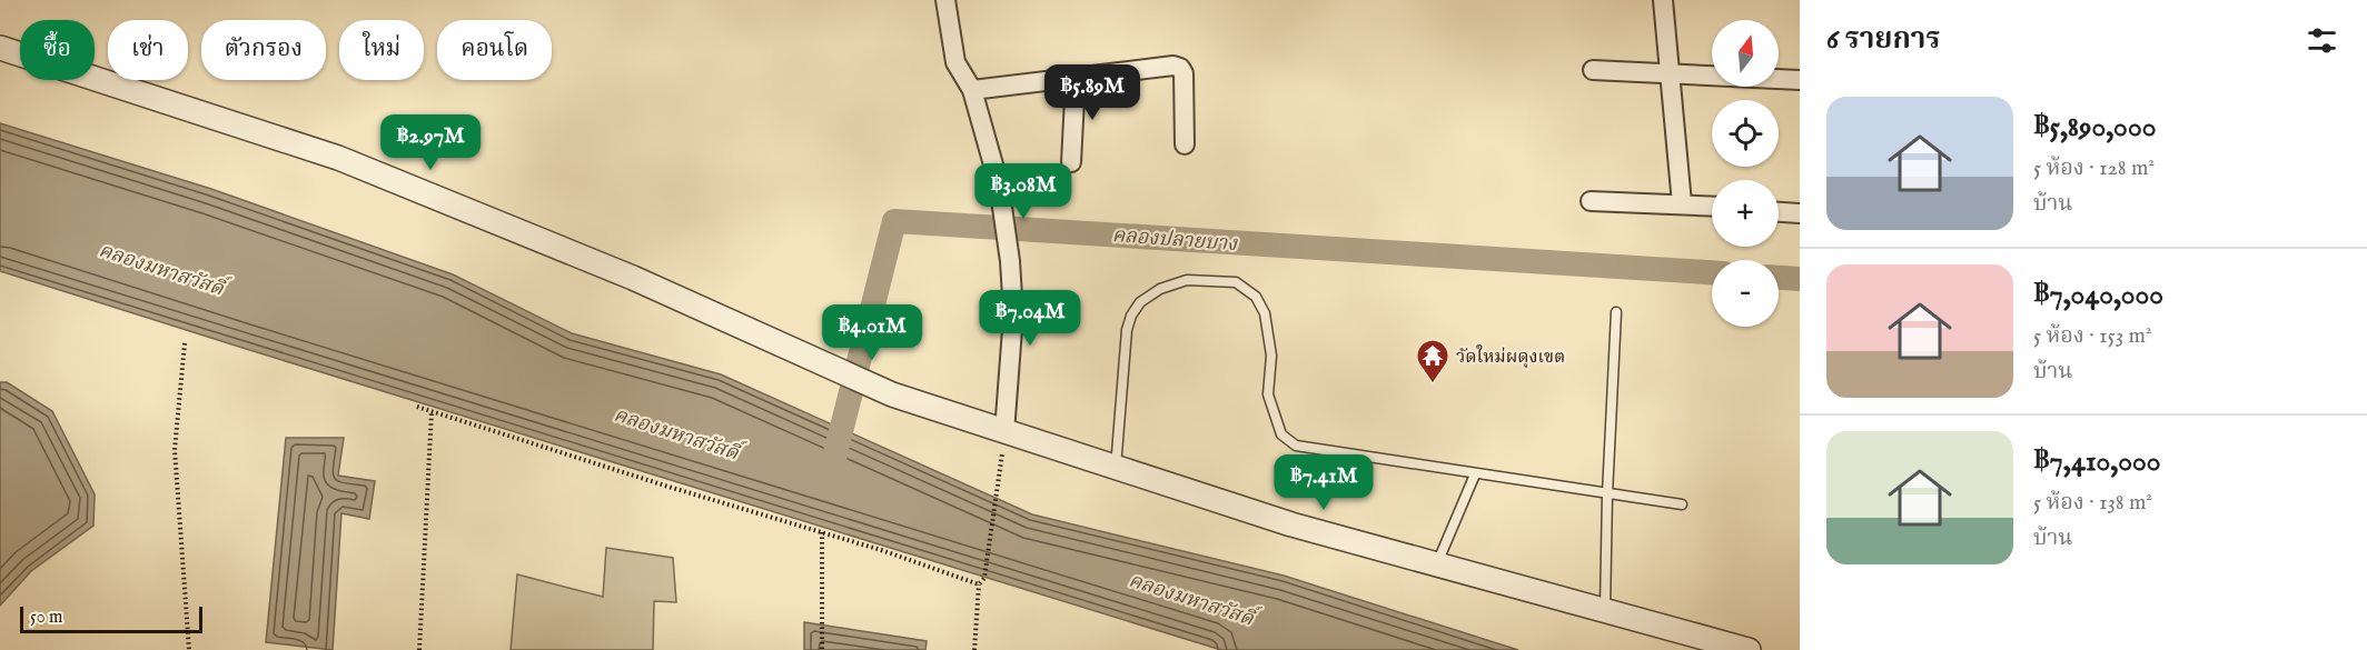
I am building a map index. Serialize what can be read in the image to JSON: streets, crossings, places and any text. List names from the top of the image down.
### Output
{
  "water": ["คลองปลายบาง", "คลองมหาสวัสดิ์"],
  "places": {
    "temple": ["วัดใหม่ผดุงเขต"]
  },
  "scale_bar": "50 m",
  "north": "top",
  "page": {
    "heading": "6 รายการ",
    "map_buttons": ["+", "−"],
    "chip": [
      "ซื้อ",
      "เช่า",
      "ตัวกรอง",
      "ใหม่",
      "คอนโด"
    ],
    "price": [
      "฿5.89M",
      "฿2.97M",
      "฿3.08M",
      "฿7.04M",
      "฿4.01M",
      "฿7.41M"
    ],
    "list": [
      {
        "name": "฿5,890,000",
        "note": "5 ห้อง · 128 m² · บ้าน"
      },
      {
        "name": "฿7,040,000",
        "note": "5 ห้อง · 153 m² · บ้าน"
      },
      {
        "name": "฿7,410,000",
        "note": "5 ห้อง · 138 m² · บ้าน"
      }
    ],
    "scale": "50 m"
  }
}
